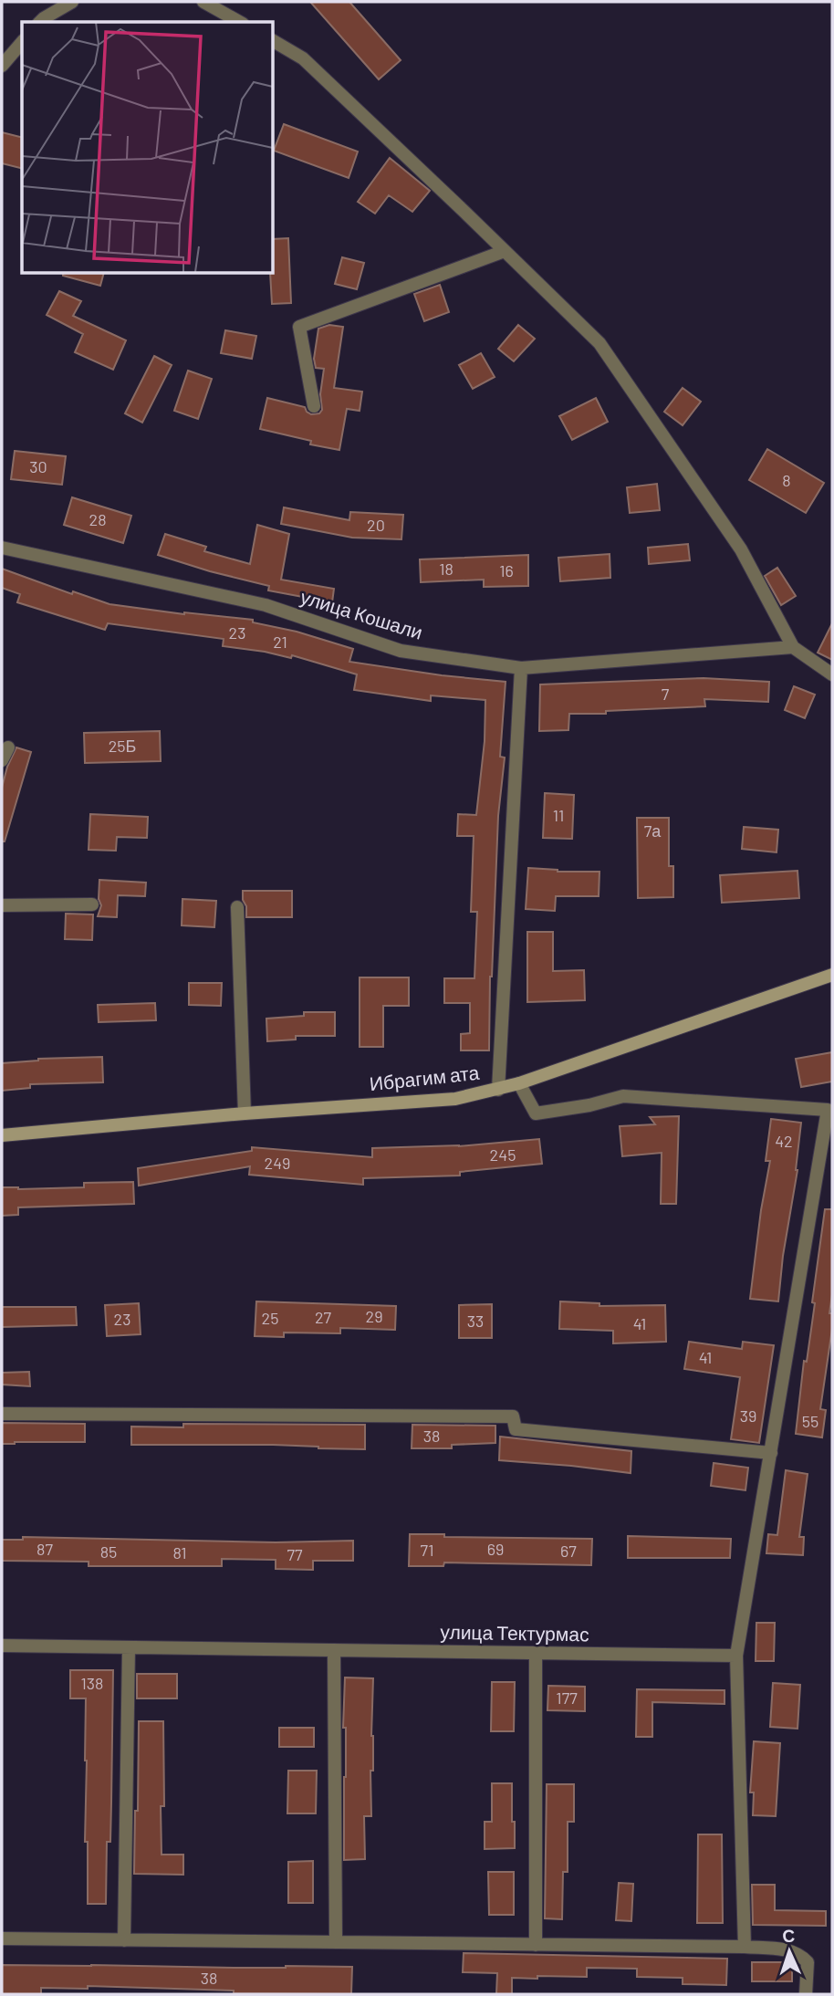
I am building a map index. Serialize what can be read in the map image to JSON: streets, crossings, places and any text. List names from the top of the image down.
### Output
{
  "streets": {
    "street": ["улица Кошали", "Ибрагим ата", "улица Тектурмас"]
  },
  "house_numbers": [
    "30",
    "8",
    "28",
    "20",
    "18",
    "16",
    "23",
    "21",
    "7",
    "25Б",
    "11",
    "7а",
    "42",
    "245",
    "249",
    "29",
    "27",
    "25",
    "23",
    "33",
    "41",
    "41",
    "39",
    "55",
    "38",
    "87",
    "69",
    "71",
    "67",
    "85",
    "81",
    "77",
    "138",
    "177",
    "38"
  ],
  "north": "top"
}
